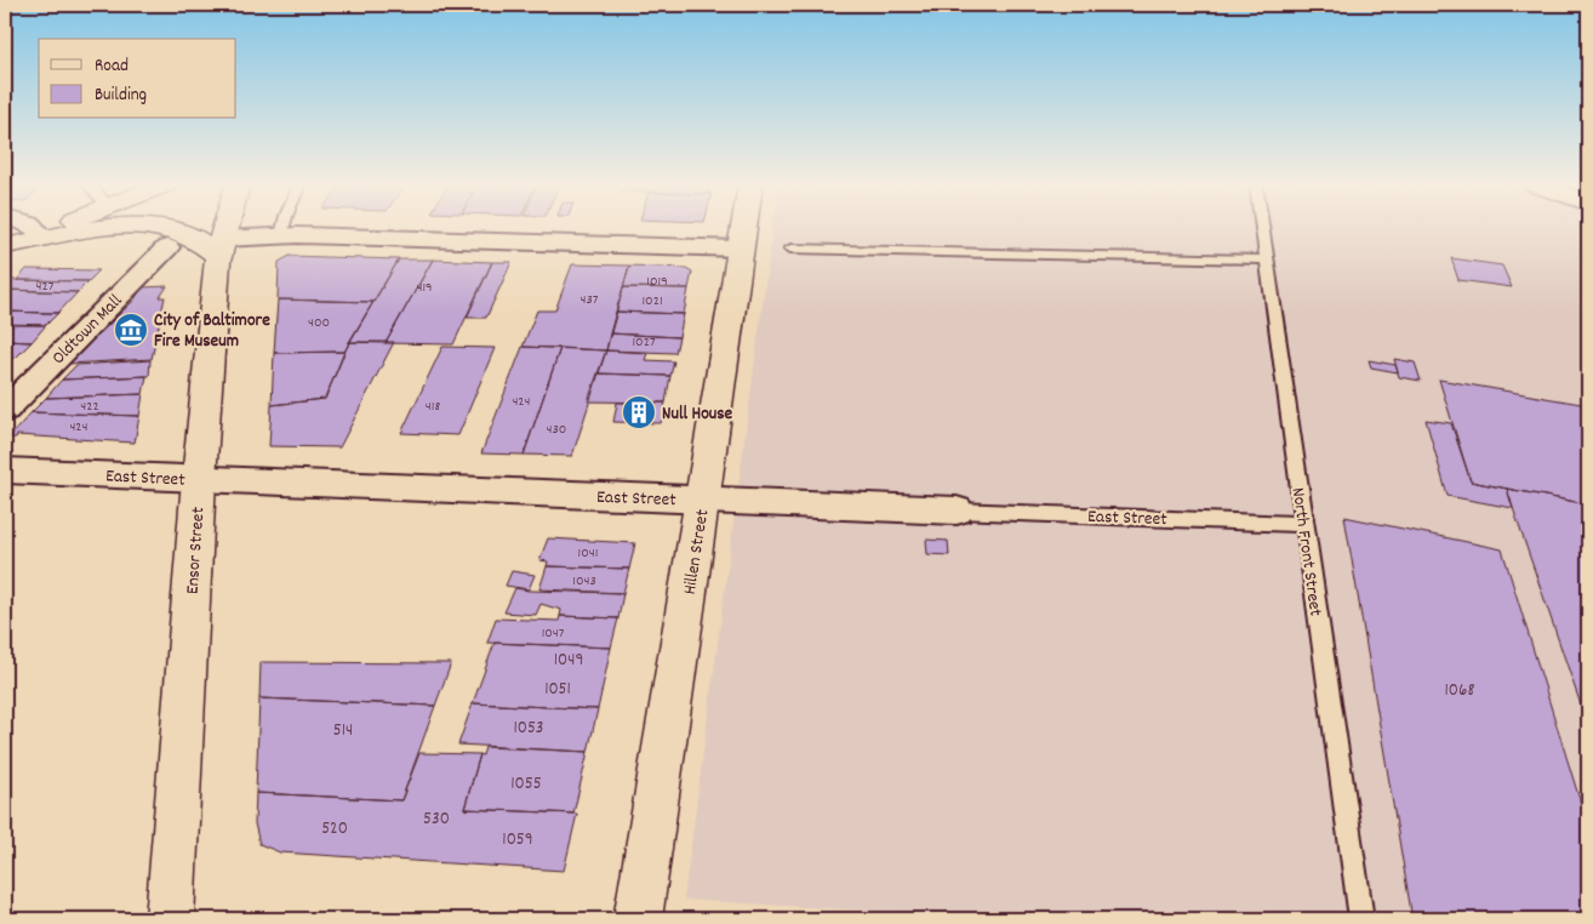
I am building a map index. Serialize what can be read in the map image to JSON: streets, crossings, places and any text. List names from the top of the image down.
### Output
{
  "streets": {
    "main road": ["Ensor Street", "Hillen Street"],
    "street": ["Oldtown Mall", "East Street"],
    "lane": ["North Front Street"]
  },
  "crossings": [
    ["East Street", "Ensor Street"],
    ["East Street", "Hillen Street"],
    ["East Street", "North Front Street"]
  ],
  "places": {
    "museum": ["City of Baltimore Fire Museum"],
    "building": ["Null House"]
  },
  "house_numbers": [
    "1019",
    "427",
    "419",
    "437",
    "1021",
    "400",
    "1027",
    "424",
    "422",
    "418",
    "424",
    "430",
    "1041",
    "1043",
    "1047",
    "1049",
    "1051",
    "1068",
    "1053",
    "514",
    "1055",
    "530",
    "520",
    "1059"
  ],
  "legend": ["Road", "Building"]
}
